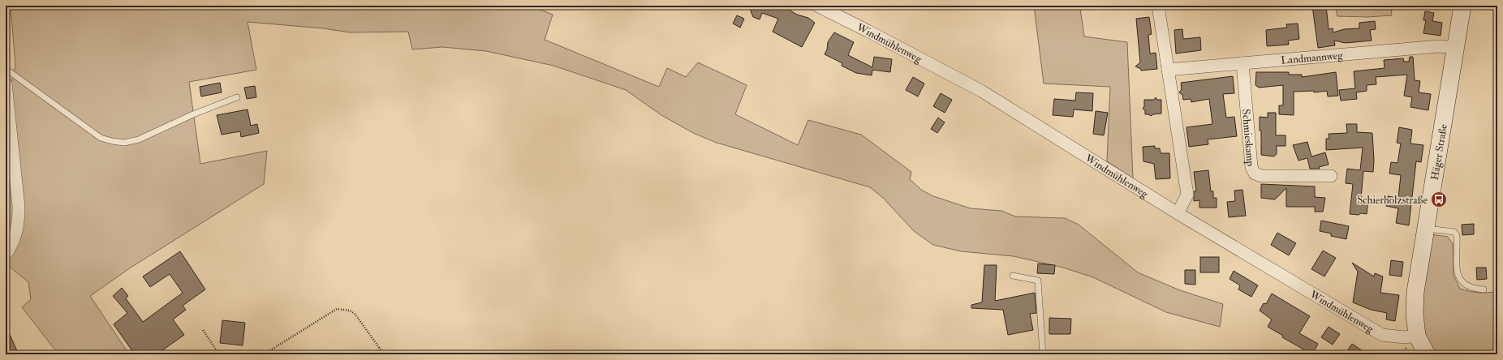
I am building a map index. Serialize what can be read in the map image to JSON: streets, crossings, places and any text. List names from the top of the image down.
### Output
{
  "streets": {
    "main road": ["Häger Straße"],
    "street": ["Windmühlenweg", "Landmannweg", "Schmieskamp"]
  },
  "crossings": [
    ["Windmühlenweg", "Häger Straße"],
    ["Landmannweg", "Schmieskamp"],
    ["Landmannweg", "Häger Straße"]
  ],
  "places": {
    "bus stop": ["Schierholzstraße"]
  }
}
